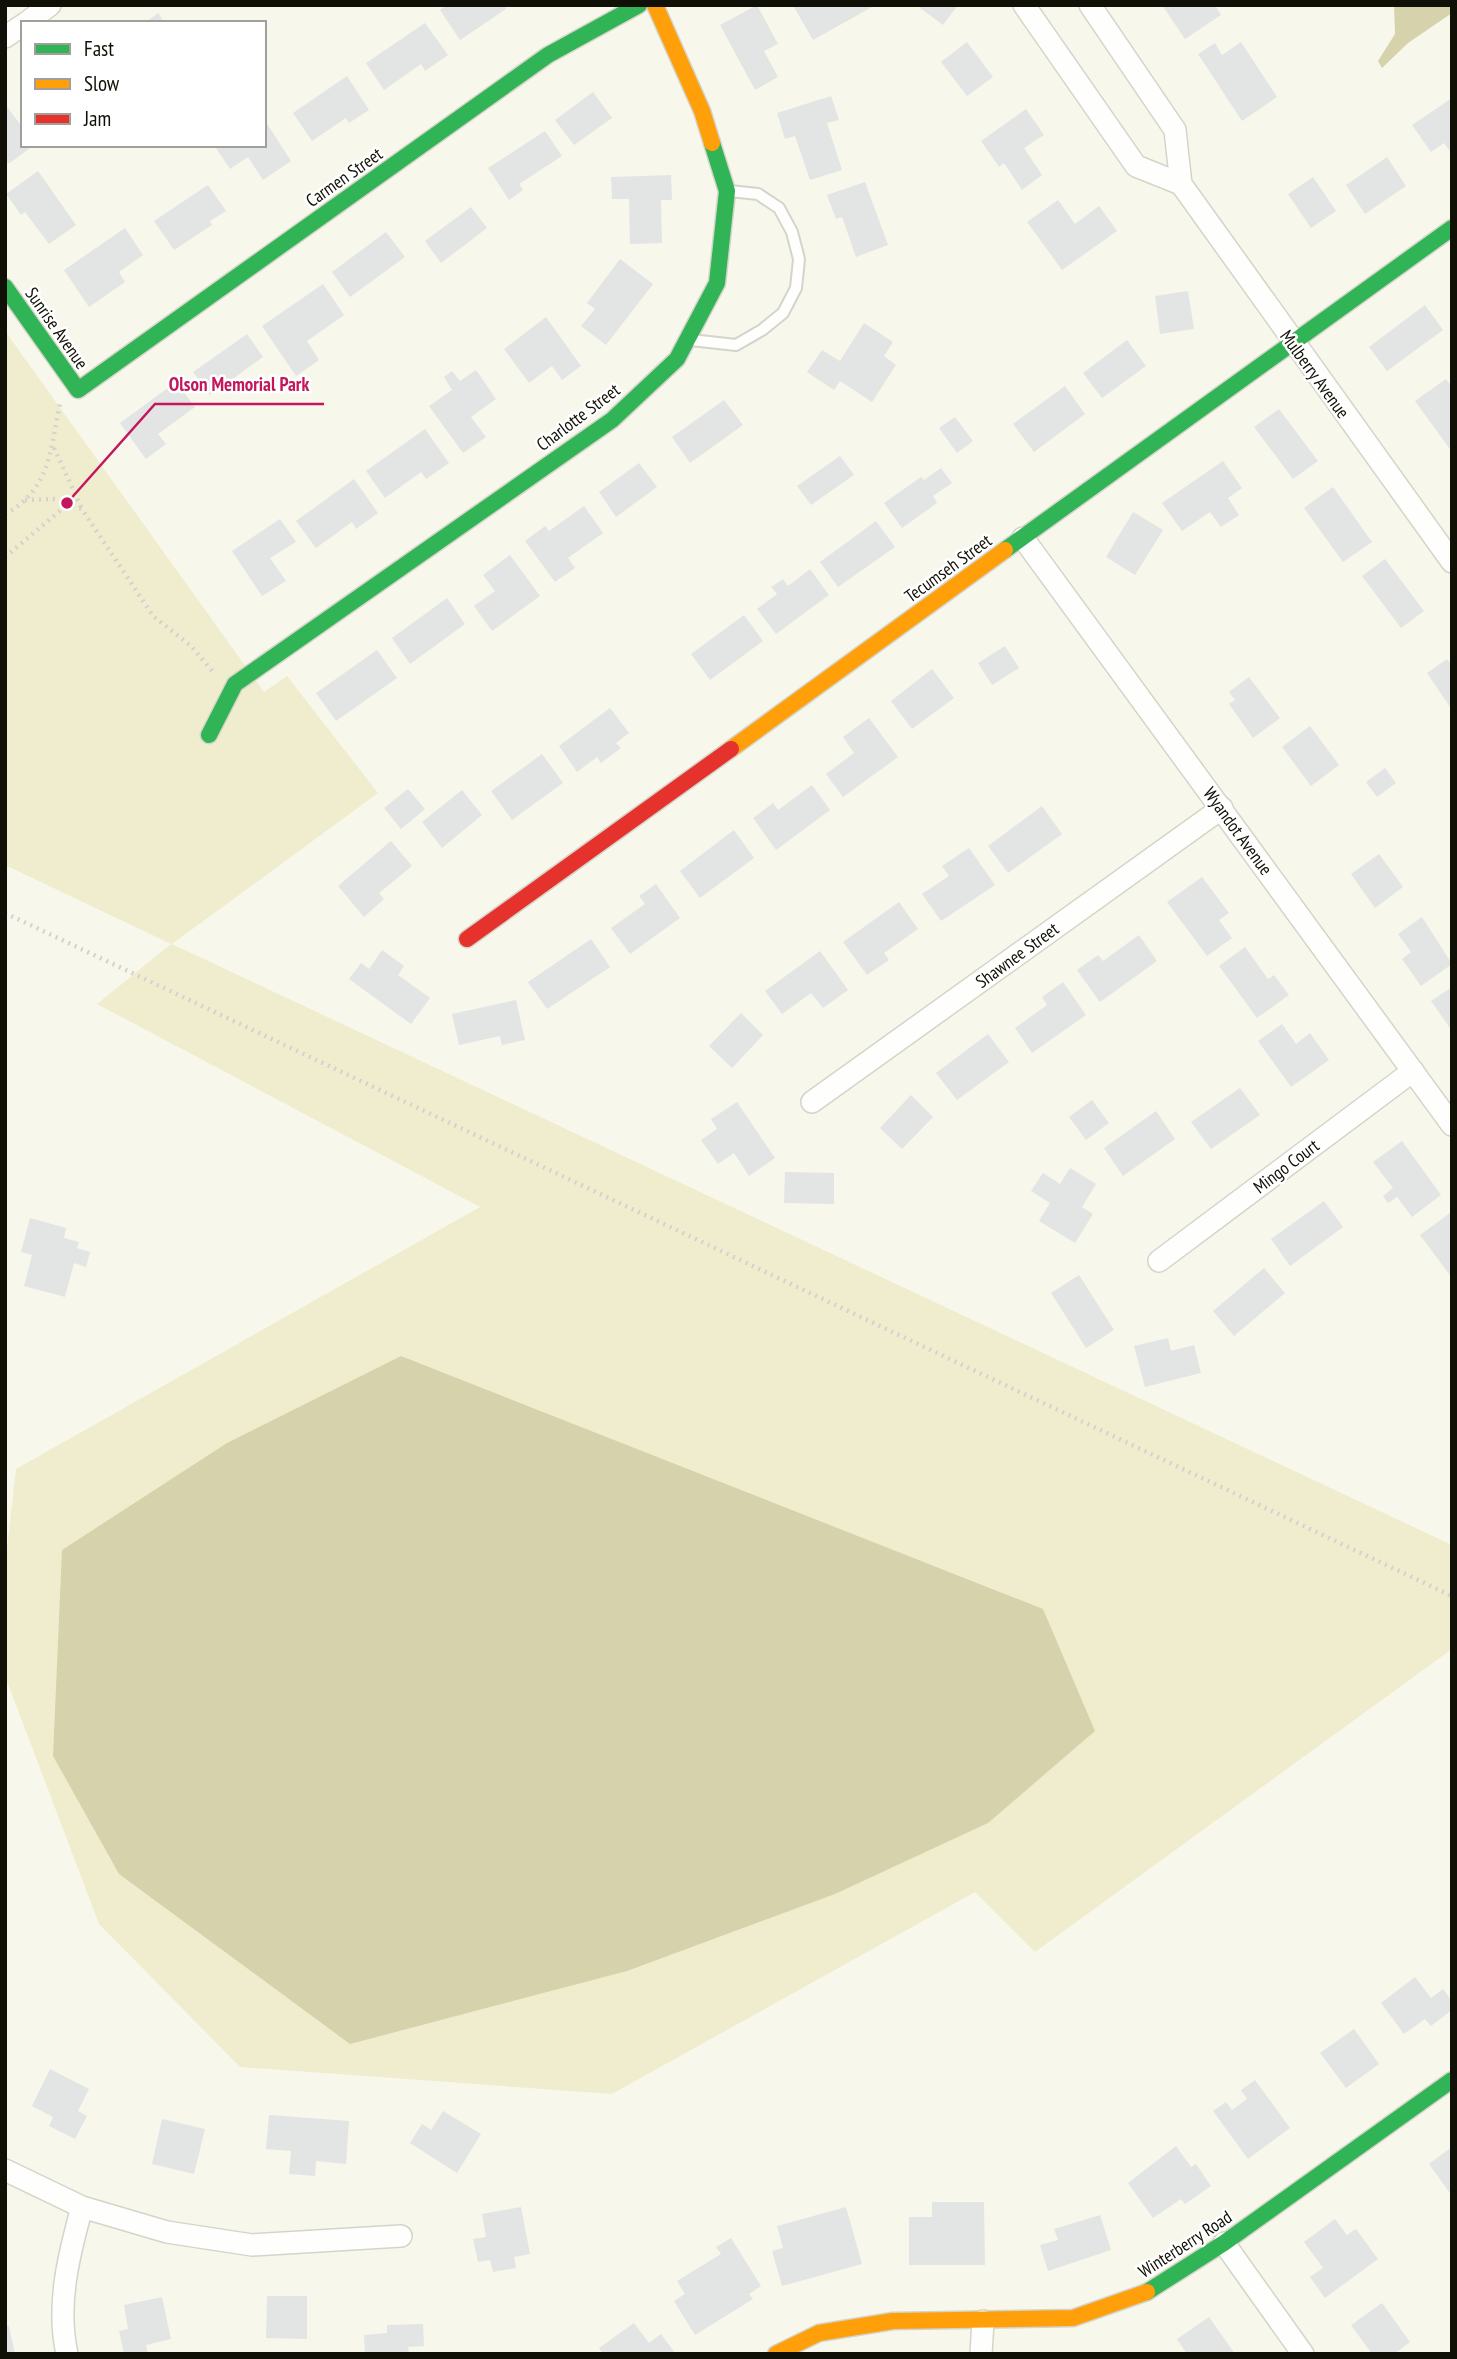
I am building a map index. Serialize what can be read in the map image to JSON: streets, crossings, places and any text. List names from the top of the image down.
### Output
{
  "streets": {
    "street": [
      "Carmen Street",
      "Sunrise Avenue",
      "Mulberry Avenue",
      "Charlotte Street",
      "Tecumseh Street",
      "Wyandot Avenue",
      "Shawnee Street",
      "Mingo Court",
      "Winterberry Road"
    ]
  },
  "crossings": [
    ["Carmen Street", "Sunrise Avenue"],
    ["Mulberry Avenue", "Tecumseh Street"],
    ["Tecumseh Street", "Wyandot Avenue"],
    ["Wyandot Avenue", "Shawnee Street"],
    ["Wyandot Avenue", "Mingo Court"]
  ],
  "places": ["Olson Memorial Park"],
  "legend": ["Fast", "Slow", "Jam"]
}
